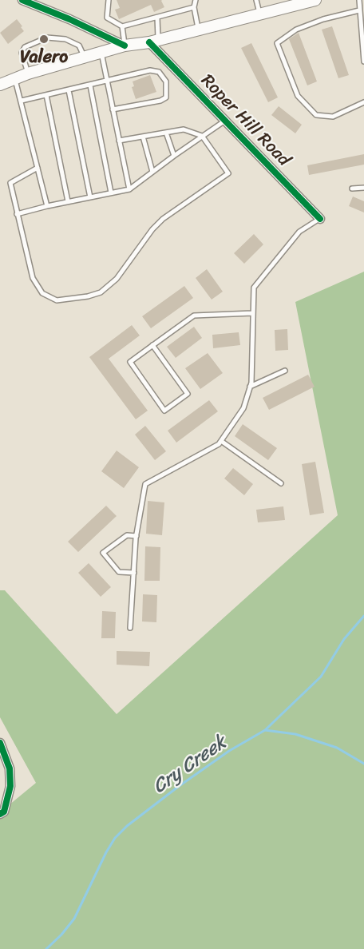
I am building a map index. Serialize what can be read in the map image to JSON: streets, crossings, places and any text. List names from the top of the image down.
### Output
{
  "streets": {
    "street": ["Roper Hill Road"]
  },
  "water": ["Cry Creek"],
  "places": ["Valero"]
}
